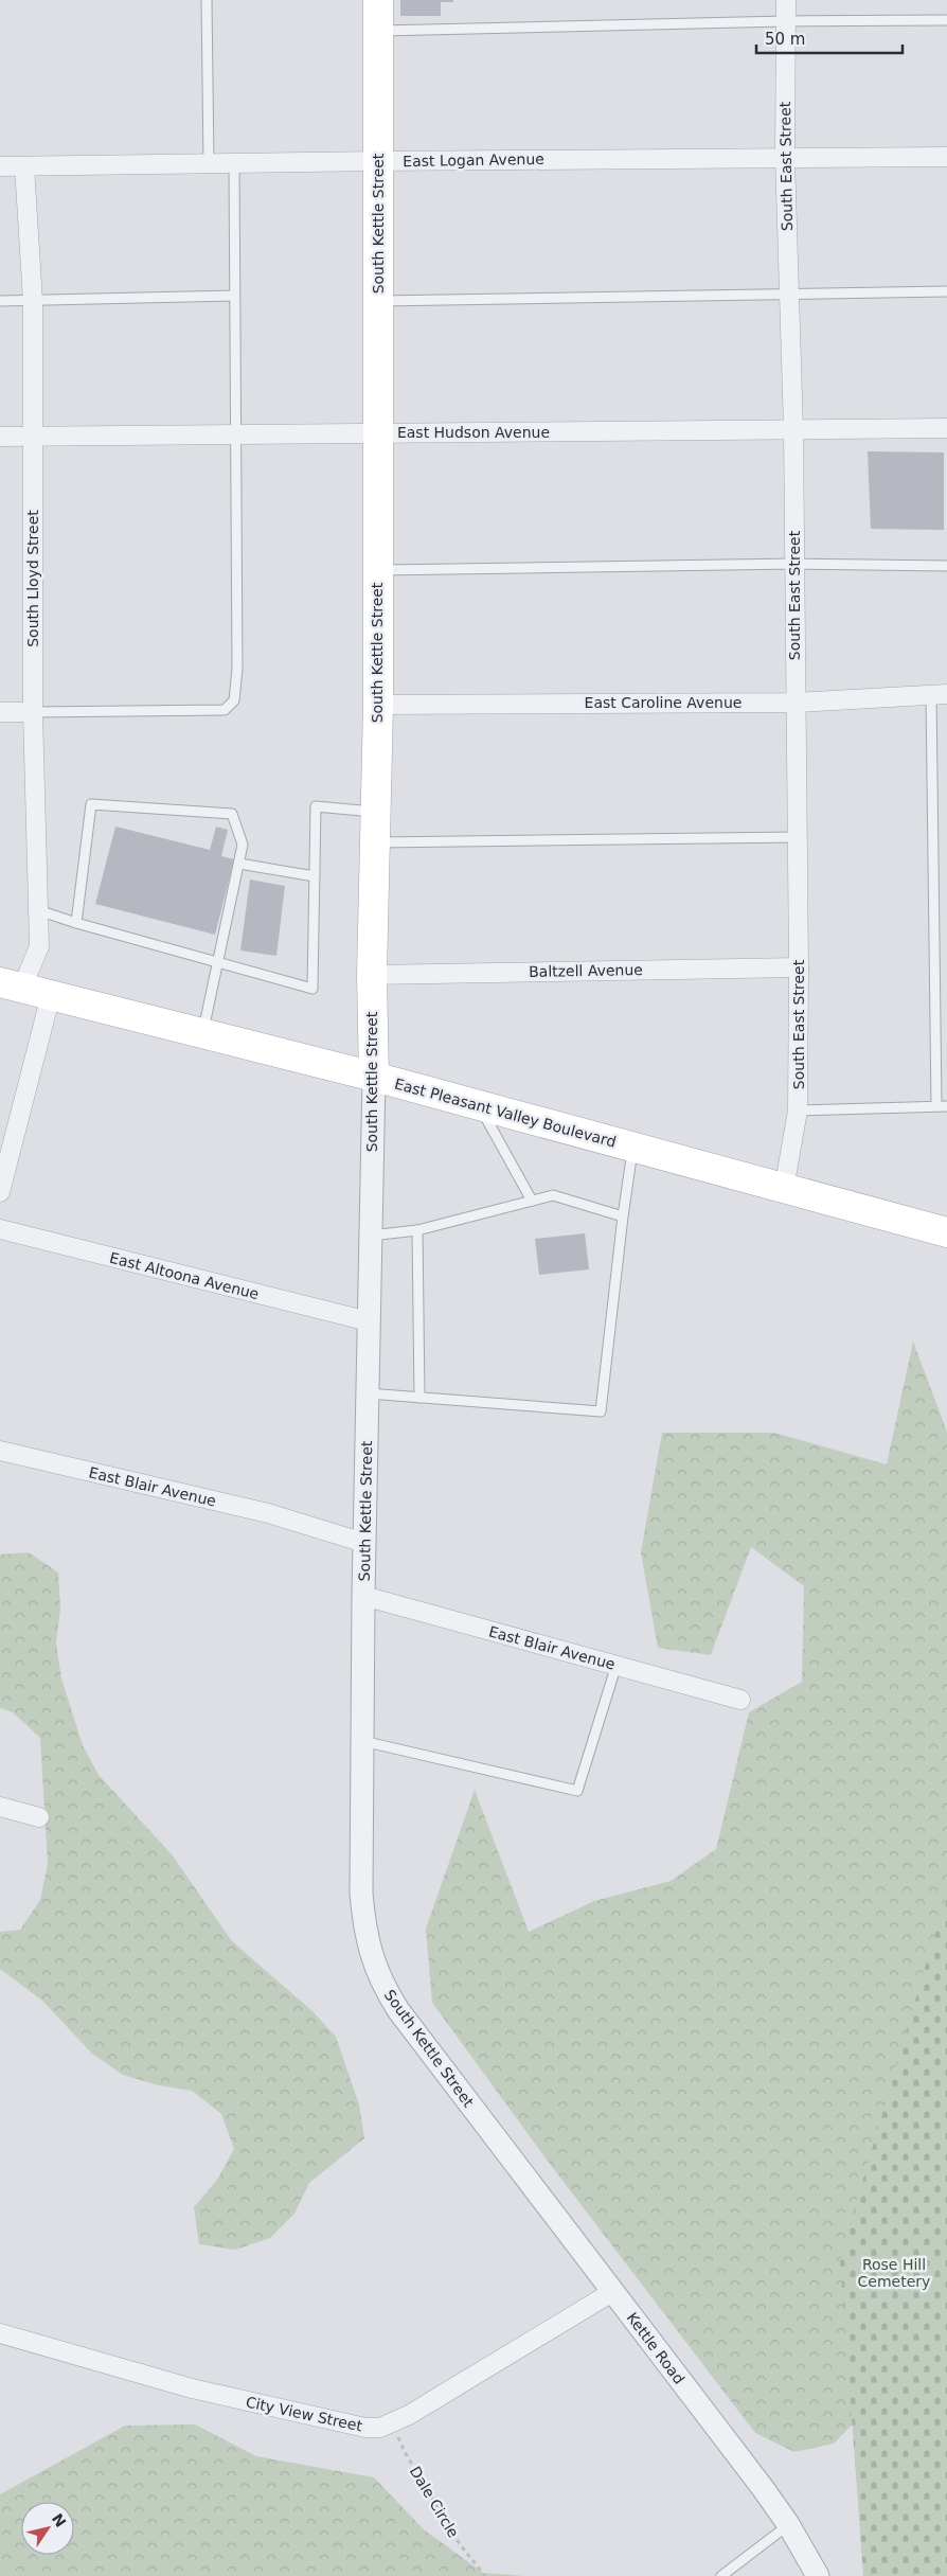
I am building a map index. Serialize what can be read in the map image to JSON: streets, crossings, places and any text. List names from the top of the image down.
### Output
{
  "streets": {
    "main road": ["South Kettle Street", "East Pleasant Valley Boulevard"],
    "street": [
      "East Logan Avenue",
      "South East Street",
      "East Hudson Avenue",
      "South Lloyd Street",
      "East Caroline Avenue",
      "Baltzell Avenue",
      "East Altoona Avenue",
      "East Blair Avenue",
      "Kettle Road",
      "City View Street"
    ],
    "path": ["Dale Circle"]
  },
  "crossings": [
    ["East Logan Avenue", "South East Street"],
    ["East Logan Avenue", "South Kettle Street"],
    ["East Logan Avenue", "South Lloyd Street"],
    ["South East Street", "East Hudson Avenue"],
    ["South East Street", "East Caroline Avenue"],
    ["South East Street", "Baltzell Avenue"],
    ["South East Street", "East Pleasant Valley Boulevard"],
    ["South Kettle Street", "East Hudson Avenue"],
    ["South Kettle Street", "East Caroline Avenue"],
    ["South Kettle Street", "Baltzell Avenue"],
    ["South Kettle Street", "East Pleasant Valley Boulevard"],
    ["South Kettle Street", "East Altoona Avenue"],
    ["South Kettle Street", "East Blair Avenue"],
    ["South Kettle Street", "Kettle Road"],
    ["East Hudson Avenue", "South Lloyd Street"],
    ["South Lloyd Street", "East Pleasant Valley Boulevard"],
    ["Kettle Road", "City View Street"],
    ["City View Street", "Dale Circle"]
  ],
  "parks": ["Rose Hill Cemetery"],
  "scale_bar": "50 m",
  "north": "top right"
}
